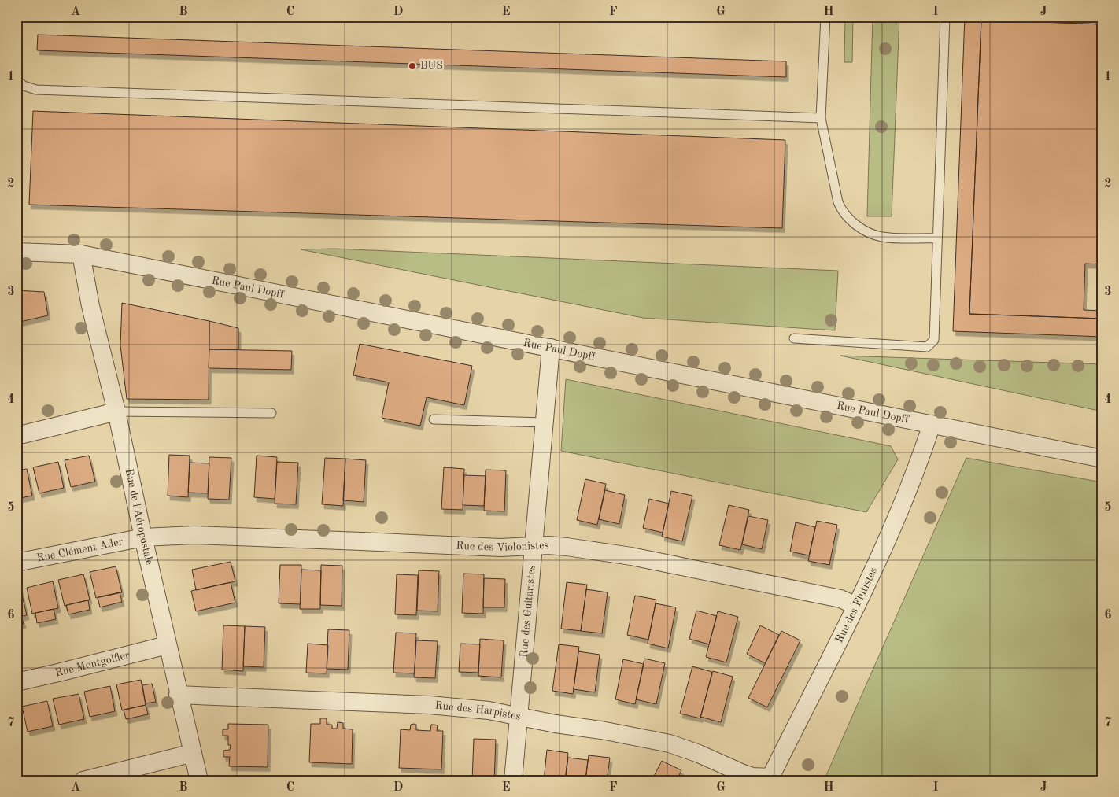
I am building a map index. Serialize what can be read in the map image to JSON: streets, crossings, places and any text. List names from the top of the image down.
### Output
{
  "streets": {
    "street": [
      "Rue Paul Dopff",
      "Rue de l'Aéropostale",
      "Rue des Violonistes",
      "Rue Clément Ader",
      "Rue des Flûtistes",
      "Rue des Guitaristes",
      "Rue Montgolfier",
      "Rue des Harpistes"
    ]
  },
  "crossings": [
    ["Rue Paul Dopff", "Rue de l'Aéropostale"],
    ["Rue Paul Dopff", "Rue des Flûtistes"],
    ["Rue Paul Dopff", "Rue des Guitaristes"],
    ["Rue de l'Aéropostale", "Rue des Violonistes"],
    ["Rue de l'Aéropostale", "Rue Clément Ader"],
    ["Rue de l'Aéropostale", "Rue Montgolfier"],
    ["Rue de l'Aéropostale", "Rue des Harpistes"],
    ["Rue des Violonistes", "Rue Clément Ader"],
    ["Rue des Violonistes", "Rue des Flûtistes"],
    ["Rue des Violonistes", "Rue des Guitaristes"],
    ["Rue des Flûtistes", "Rue des Harpistes"],
    ["Rue des Guitaristes", "Rue des Harpistes"]
  ],
  "places": ["BUS"],
  "grid": {
    "columns": [
      "A",
      "B",
      "C",
      "D",
      "E",
      "F",
      "G",
      "H",
      "I",
      "J"
    ],
    "rows": [
      "1",
      "2",
      "3",
      "4",
      "5",
      "6",
      "7"
    ]
  }
}
